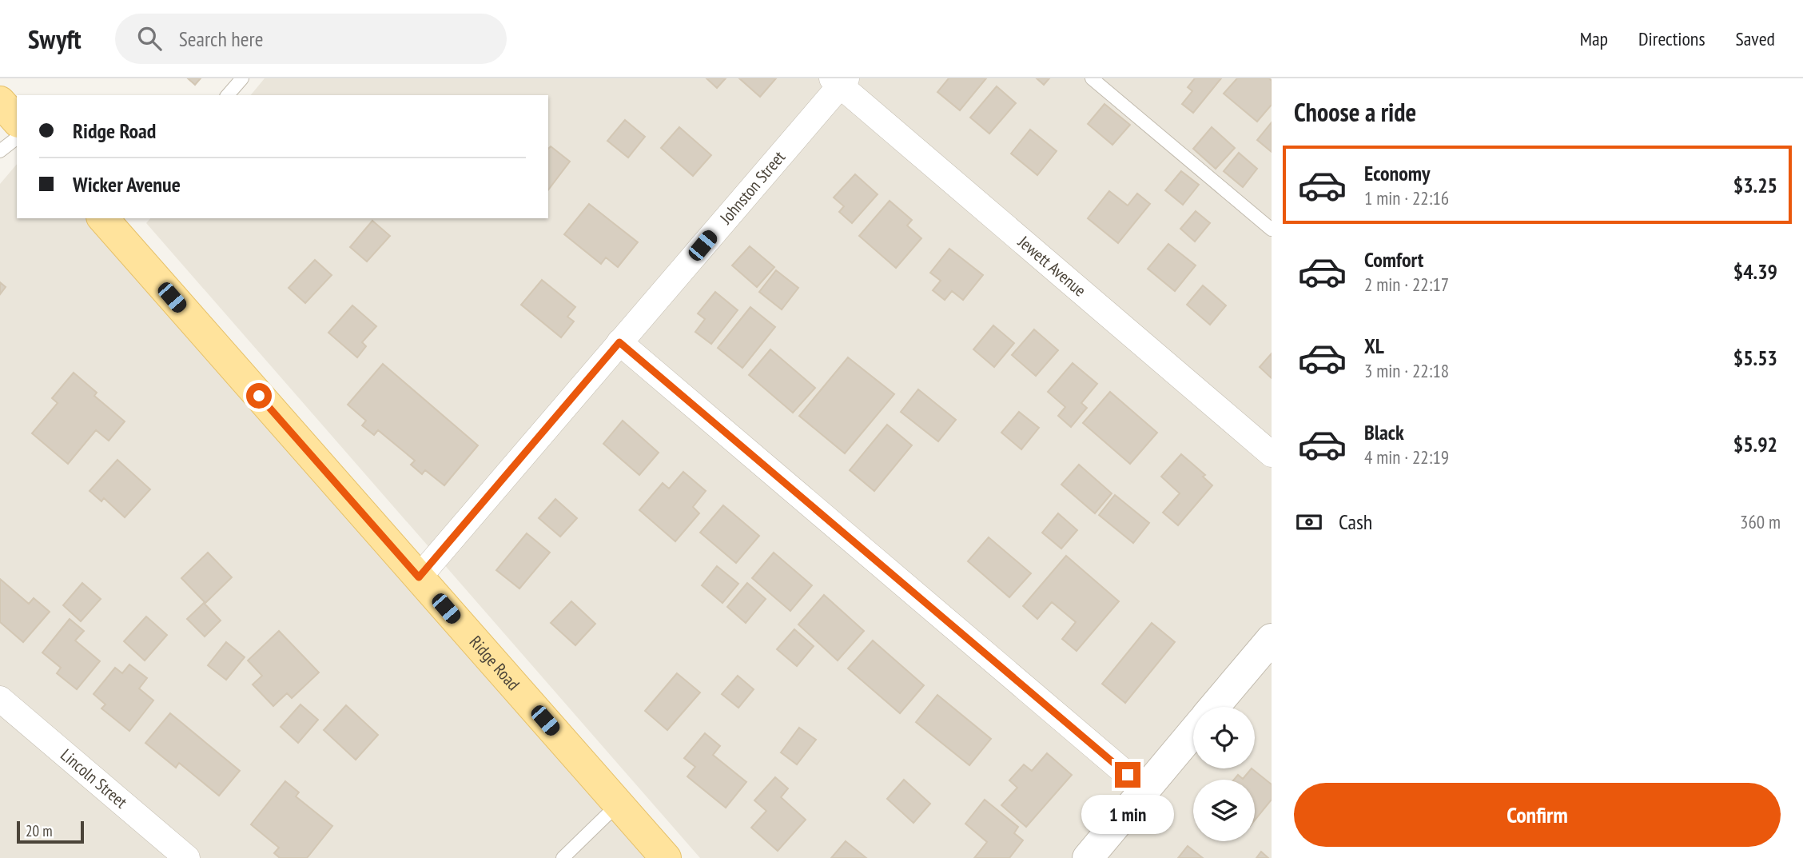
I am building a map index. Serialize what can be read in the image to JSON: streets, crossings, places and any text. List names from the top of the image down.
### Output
{
  "streets": {
    "main road": ["Ridge Road"],
    "street": ["Johnston Street", "Jewett Avenue", "Lincoln Street"]
  },
  "crossings": [
    ["Johnston Street", "Jewett Avenue"],
    ["Johnston Street", "Ridge Road"]
  ],
  "scale_bar": "20 m",
  "page": {
    "header": "Swyft",
    "search": "Search here",
    "nav": ["Map", "Directions", "Saved"],
    "heading": "Choose a ride",
    "banner": ["Ridge Road", "Wicker Avenue"],
    "list": [
      {
        "name": "Economy",
        "note": "1 min · 22:16",
        "value": "$3.25"
      },
      {
        "name": "Comfort",
        "note": "2 min · 22:17",
        "value": "$4.39"
      },
      {
        "name": "XL",
        "note": "3 min · 22:18",
        "value": "$5.53"
      },
      {
        "name": "Black",
        "note": "4 min · 22:19",
        "value": "$5.92"
      }
    ],
    "pay": ["Cash", "360 m"],
    "buttons": "Confirm",
    "bubble": "1 min",
    "scale": "20 m"
  }
}
